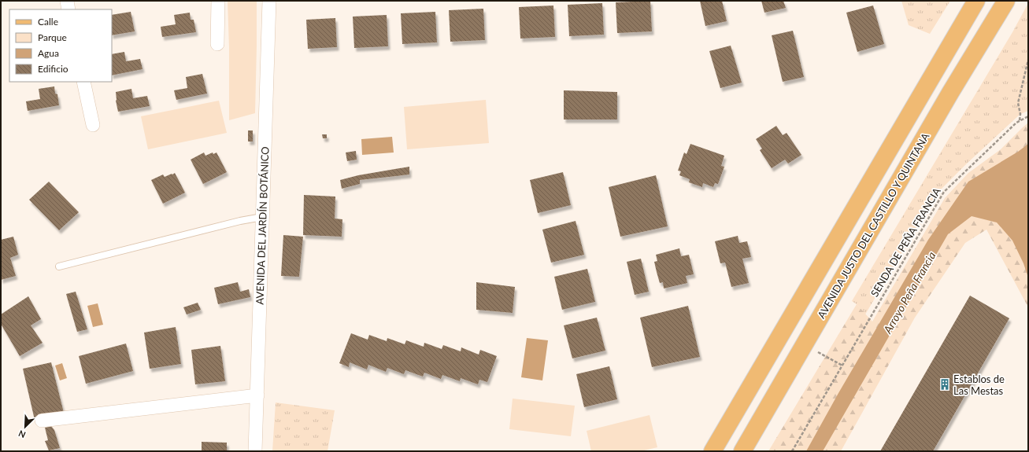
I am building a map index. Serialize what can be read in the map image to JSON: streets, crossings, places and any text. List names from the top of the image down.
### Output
{
  "streets": {
    "main road": ["AVENIDA JUSTO DEL CASTILLO Y QUINTANA"],
    "street": ["AVENIDA DEL JARDÍN BOTÁNICO"],
    "path": ["SENDA DE PEÑA FRANCIA"]
  },
  "water": ["Arroyo Peña Francia"],
  "places": {
    "building": ["Establos de Las Mestas"]
  },
  "legend": [
    "Calle",
    "Parque",
    "Agua",
    "Edificio"
  ],
  "north": "bottom left"
}
